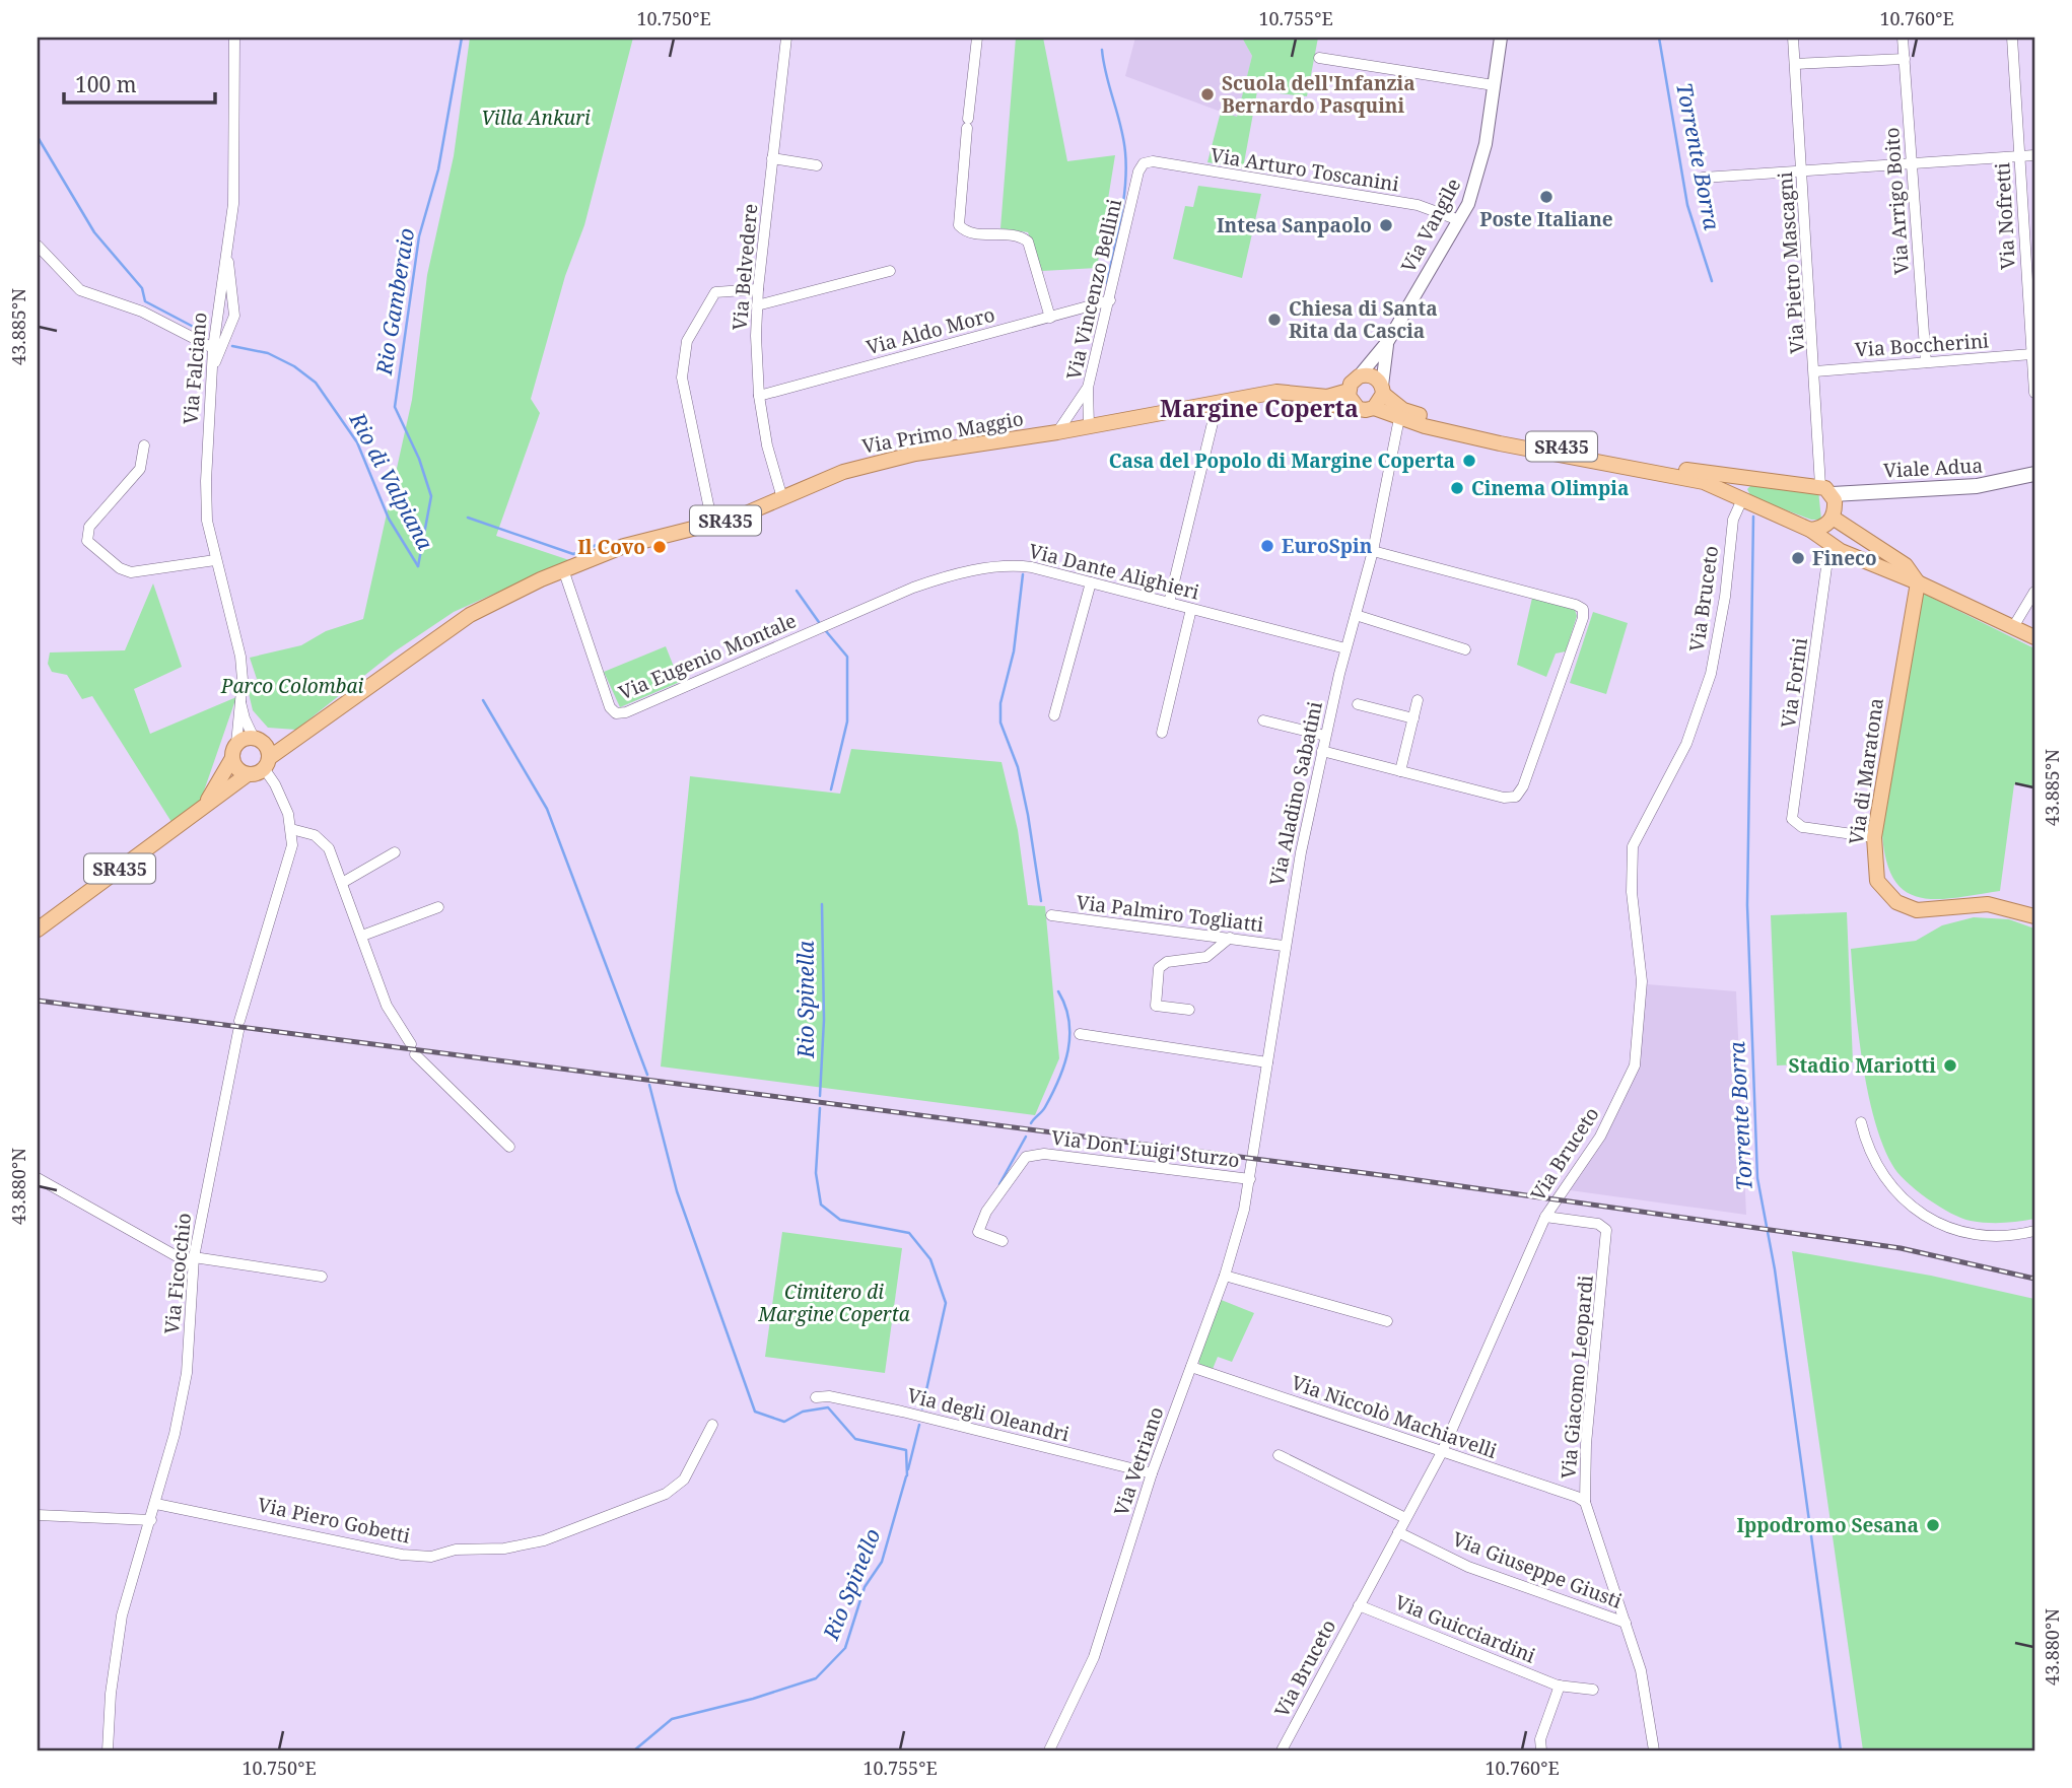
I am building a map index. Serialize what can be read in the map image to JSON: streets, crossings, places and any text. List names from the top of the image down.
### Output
{
  "streets": {
    "main road": [
      "Via Primo Maggio",
      "SR435",
      "Viale Adua",
      "Via di Maratona"
    ],
    "street": [
      "Via Arturo Toscanini",
      "Via Arrigo Boito",
      "Via Nofretti",
      "Via Vangile",
      "Via Pietro Mascagni",
      "Via Belvedere",
      "Via Vincenzo Bellini",
      "Via Aldo Moro",
      "Via Boccherini",
      "Via Falciano",
      "Via Dante Alighieri",
      "Via Bruceto",
      "Via Eugenio Montale",
      "Via Forini",
      "Via Aladino Sabatini",
      "Via Palmiro Togliatti",
      "Via Don Luigi Sturzo",
      "Via Ficocchio",
      "Via Giacomo Leopardi",
      "Via degli Oleandri",
      "Via Niccolò Machiavelli",
      "Via Vetriano",
      "Via Piero Gobetti",
      "Via Giuseppe Giusti",
      "Via Guicciardini"
    ]
  },
  "crossings": [
    ["Via Arturo Toscanini", "Via Vangile"],
    ["Via Arturo Toscanini", "Via Vincenzo Bellini"],
    ["Via Arrigo Boito", "Via Boccherini"],
    ["Via Nofretti", "Via Boccherini"],
    ["Via Pietro Mascagni", "Via Boccherini"],
    ["Via Pietro Mascagni", "Viale Adua"],
    ["Via Belvedere", "Via Aldo Moro"],
    ["Via Belvedere", "Via Primo Maggio"],
    ["Via Vincenzo Bellini", "Via Aldo Moro"],
    ["Via Vincenzo Bellini", "Via Primo Maggio"],
    ["Via Falciano", "SR435"],
    ["Via Falciano", "Via Ficocchio"],
    ["Via Primo Maggio", "SR435"],
    ["Via Primo Maggio", "Via Eugenio Montale"],
    ["SR435", "Via Bruceto"],
    ["SR435", "Via Aladino Sabatini"],
    ["SR435", "Via Ficocchio"],
    ["Via Dante Alighieri", "Via Eugenio Montale"],
    ["Via Dante Alighieri", "Via Aladino Sabatini"],
    ["Via Bruceto", "Via Giacomo Leopardi"],
    ["Via Bruceto", "Via Niccolò Machiavelli"],
    ["Via Bruceto", "Via Giuseppe Giusti"],
    ["Via Bruceto", "Via Guicciardini"],
    ["Via Forini", "Via di Maratona"],
    ["Via Aladino Sabatini", "Via Palmiro Togliatti"],
    ["Via Aladino Sabatini", "Via Don Luigi Sturzo"],
    ["Via Aladino Sabatini", "Via Vetriano"],
    ["Via Don Luigi Sturzo", "Via Vetriano"],
    ["Via Ficocchio", "Via Piero Gobetti"],
    ["Via Giacomo Leopardi", "Via Niccolò Machiavelli"],
    ["Via Giacomo Leopardi", "Via Giuseppe Giusti"],
    ["Via degli Oleandri", "Via Vetriano"],
    ["Via Niccolò Machiavelli", "Via Vetriano"]
  ],
  "districts": ["Margine Coperta"],
  "water": [
    "Torrente Borra",
    "Rio Gamberaio",
    "Rio di Valpiana",
    "Rio Spinella",
    "Rio Spinello"
  ],
  "parks": ["Villa Ankuri", "Parco Colombai", "Cimitero di Margine Coperta"],
  "places": [
    "Scuola dell'Infanzia Bernardo Pasquini",
    "Poste Italiane",
    "Intesa Sanpaolo",
    "Chiesa di Santa Rita da Cascia",
    "Casa del Popolo di Margine Coperta",
    "Cinema Olimpia",
    "EuroSpin",
    "Il Covo",
    "Fineco",
    "Stadio Mariotti",
    "Ippodromo Sesana"
  ],
  "scale_bar": "100 m",
  "coordinates": [
    "10.750°E",
    "10.755°E",
    "10.760°E",
    "43.885°N",
    "43.880°N"
  ]
}
